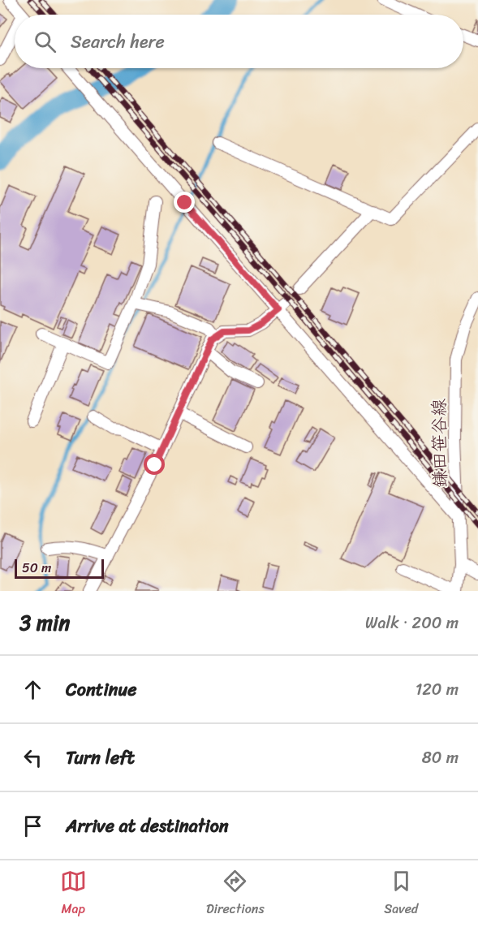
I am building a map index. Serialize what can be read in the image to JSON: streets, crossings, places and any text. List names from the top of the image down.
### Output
{
  "streets": {
    "street": ["鎌田笹谷線"]
  },
  "scale_bar": "50 m",
  "page": {
    "search": "Search here",
    "scale": "50 m",
    "heading": ["3 min", "Walk · 200 m"],
    "list": [
      ["Continue", "120 m"],
      ["Turn left", "80 m"],
      "Arrive at destination"
    ],
    "nav": ["Map", "Directions", "Saved"]
  }
}
